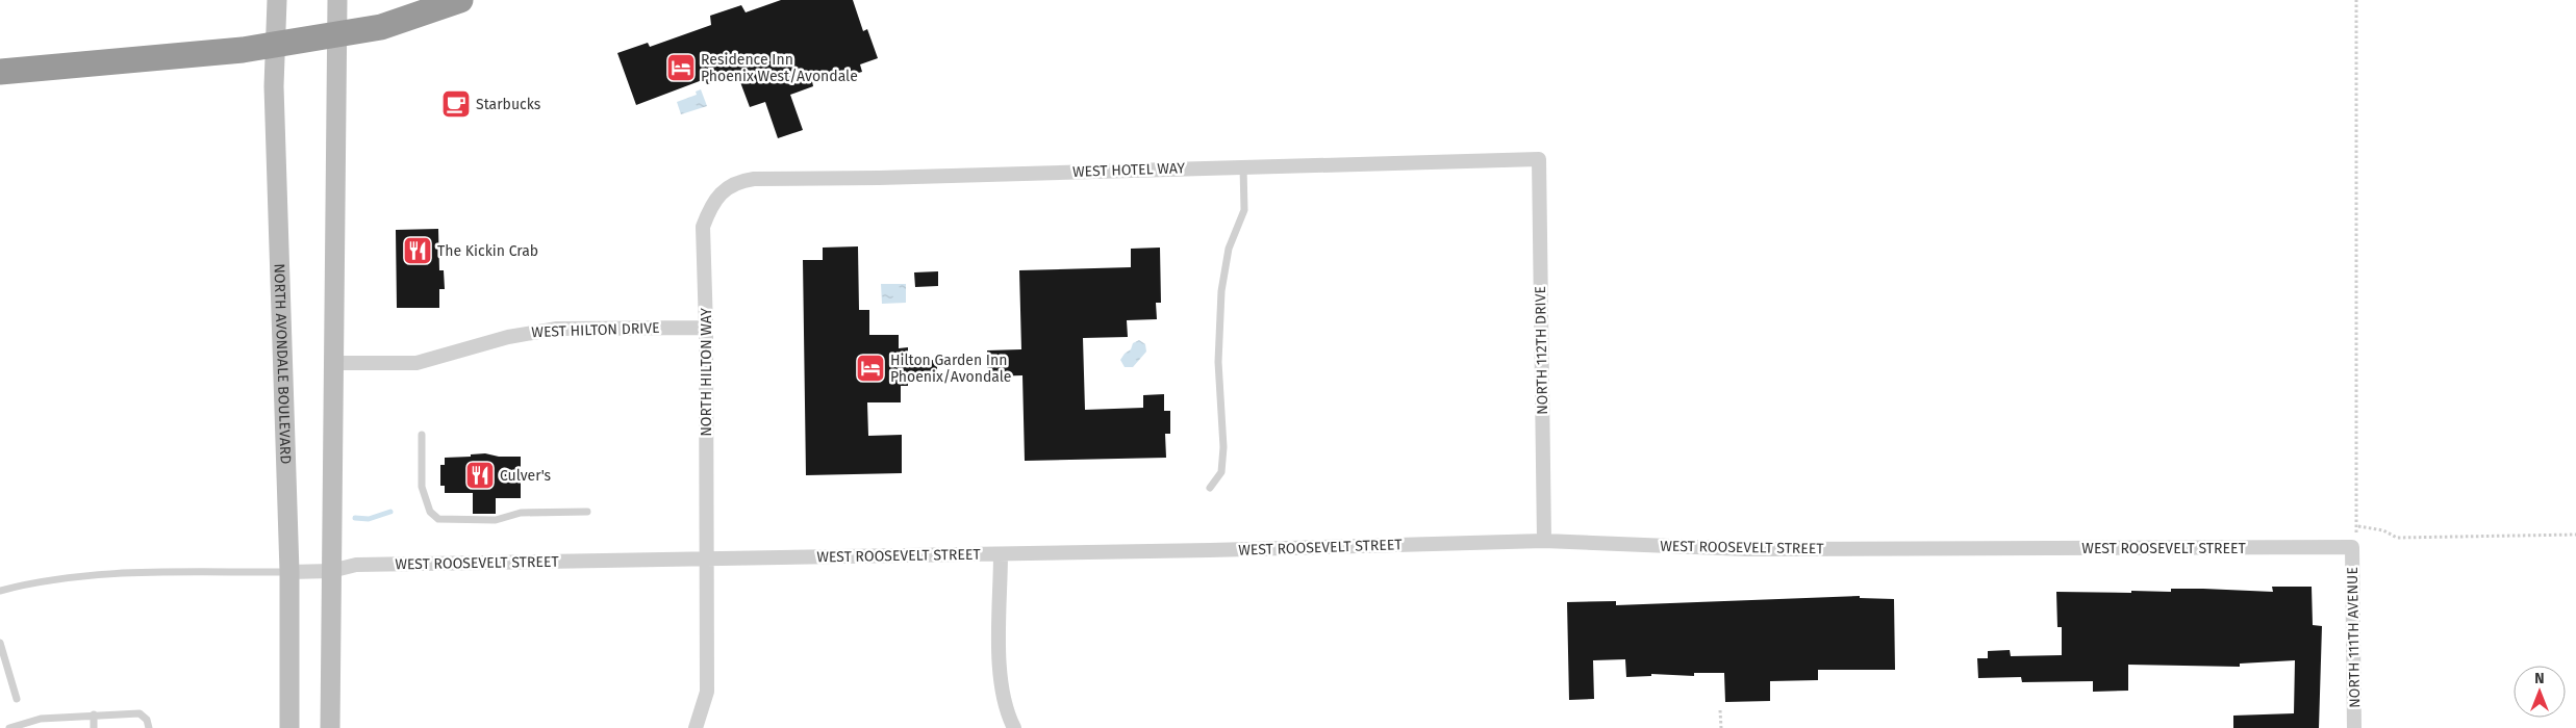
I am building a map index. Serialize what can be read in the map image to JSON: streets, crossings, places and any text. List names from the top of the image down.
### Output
{
  "streets": {
    "main road": ["NORTH AVONDALE BOULEVARD"],
    "street": [
      "WEST HOTEL WAY",
      "WEST HILTON DRIVE",
      "NORTH 112TH DRIVE",
      "NORTH HILTON WAY",
      "WEST ROOSEVELT STREET",
      "NORTH 111TH AVENUE"
    ]
  },
  "crossings": [
    ["WEST HOTEL WAY", "NORTH 112TH DRIVE"],
    ["WEST HOTEL WAY", "NORTH HILTON WAY"],
    ["WEST HILTON DRIVE", "NORTH HILTON WAY"],
    ["NORTH 112TH DRIVE", "WEST ROOSEVELT STREET"],
    ["NORTH AVONDALE BOULEVARD", "WEST ROOSEVELT STREET"],
    ["NORTH HILTON WAY", "WEST ROOSEVELT STREET"],
    ["WEST ROOSEVELT STREET", "NORTH 111TH AVENUE"]
  ],
  "places": {
    "hotel": ["Residence Inn Phoenix West/Avondale", "Hilton Garden Inn Phoenix/Avondale"],
    "cafe": ["Starbucks"],
    "restaurant": ["The Kickin Crab", "Culver's"]
  },
  "north": "top"
}
